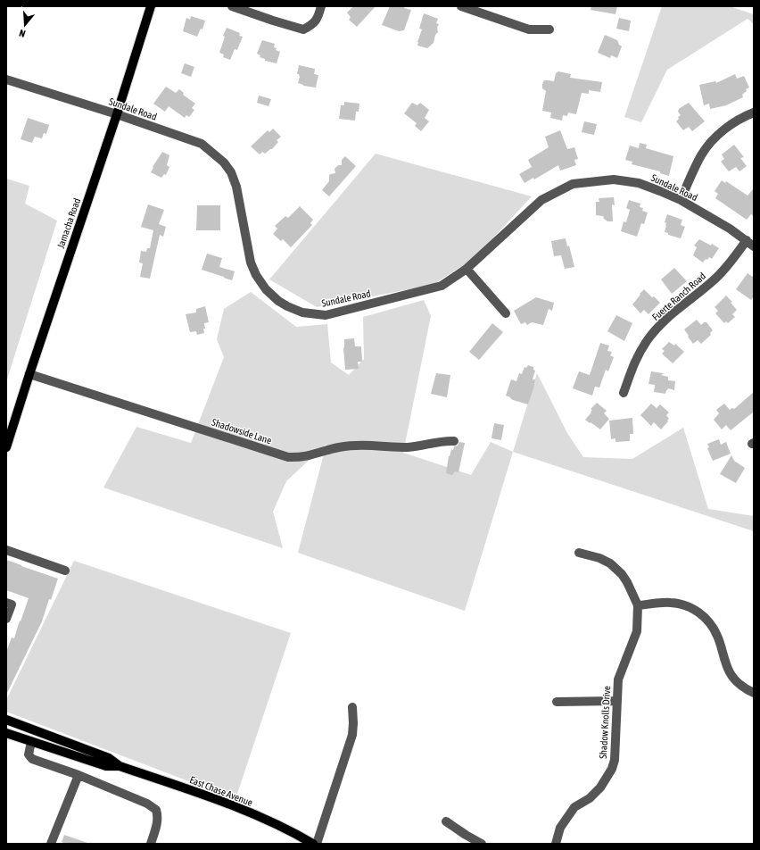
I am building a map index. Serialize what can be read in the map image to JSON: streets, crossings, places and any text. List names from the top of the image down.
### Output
{
  "streets": {
    "main road": ["Jamacha Road", "East Chase Avenue"],
    "street": [
      "Sundale Road",
      "Fuerte Ranch Road",
      "Shadowside Lane",
      "Shadow Knolls Drive"
    ]
  },
  "crossings": [
    ["Sundale Road", "Jamacha Road"],
    ["Sundale Road", "Fuerte Ranch Road"],
    ["Jamacha Road", "Shadowside Lane"]
  ],
  "north": "bottom"
}
